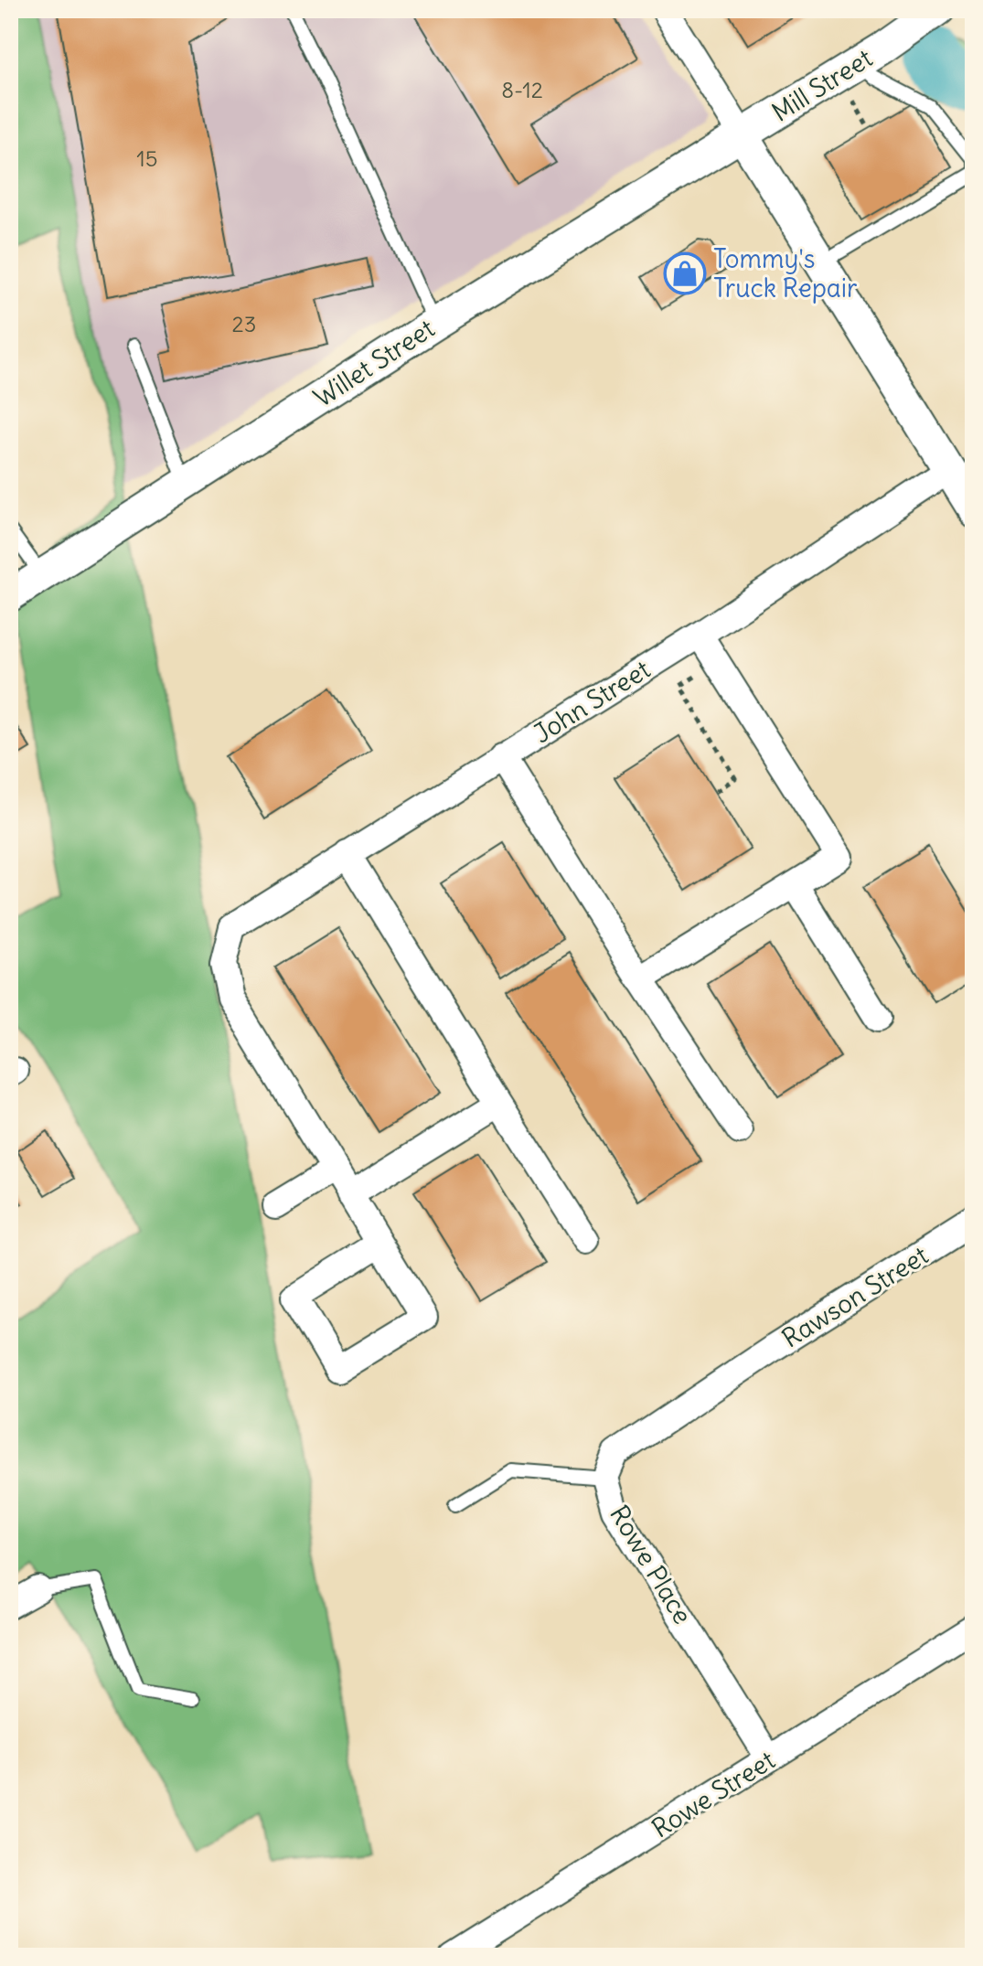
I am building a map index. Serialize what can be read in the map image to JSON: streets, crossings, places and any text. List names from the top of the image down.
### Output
{
  "streets": {
    "street": [
      "Mill Street",
      "Willet Street",
      "John Street",
      "Rawson Street",
      "Rowe Place",
      "Rowe Street"
    ]
  },
  "crossings": [
    ["Mill Street", "Willet Street"],
    ["Rawson Street", "Rowe Place"],
    ["Rowe Place", "Rowe Street"]
  ],
  "places": {
    "shop": ["Tommy's Truck Repair"]
  },
  "house_numbers": ["8-12", "15", "23"]
}
